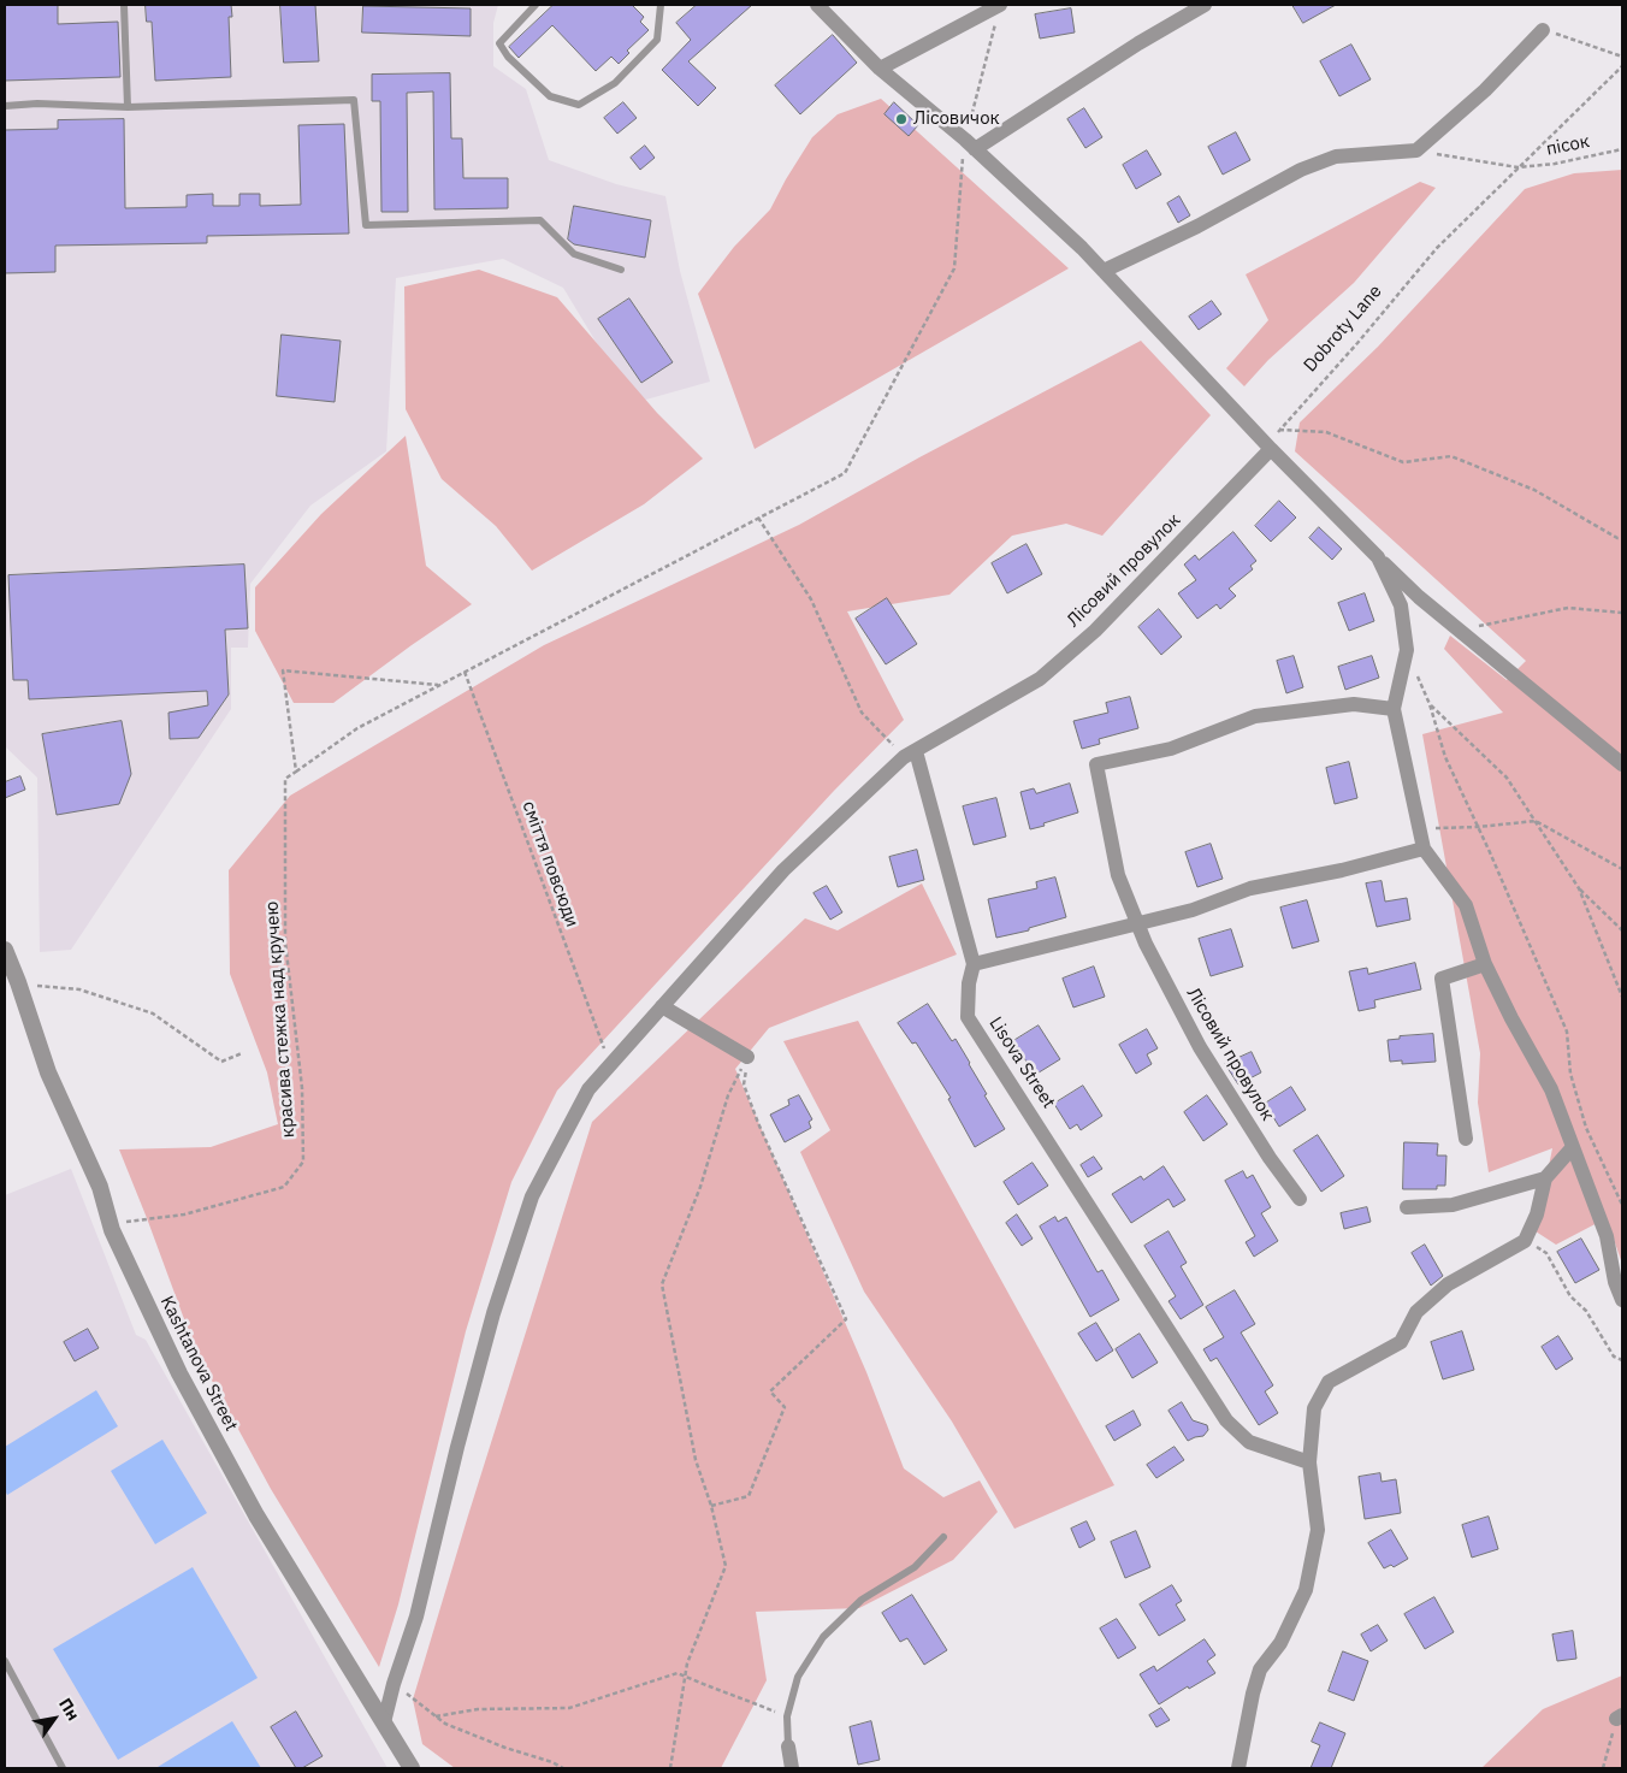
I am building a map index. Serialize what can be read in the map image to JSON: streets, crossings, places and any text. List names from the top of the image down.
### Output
{
  "streets": {
    "street": ["Лісовий провулок", "Lisova Street", "Kashtanova Street"],
    "path": [
      "пісок",
      "Dobroty Lane",
      "сміття повсюди",
      "красива стежка над кручею"
    ]
  },
  "crossings": [
    ["пісок", "Dobroty Lane"],
    ["Dobroty Lane", "Лісовий провулок"],
    ["Лісовий провулок", "сміття повсюди"],
    ["Лісовий провулок", "Kashtanova Street"],
    ["красива стежка над кручею", "Kashtanova Street"]
  ],
  "places": ["Лісовичок"],
  "north": "top right"
}
